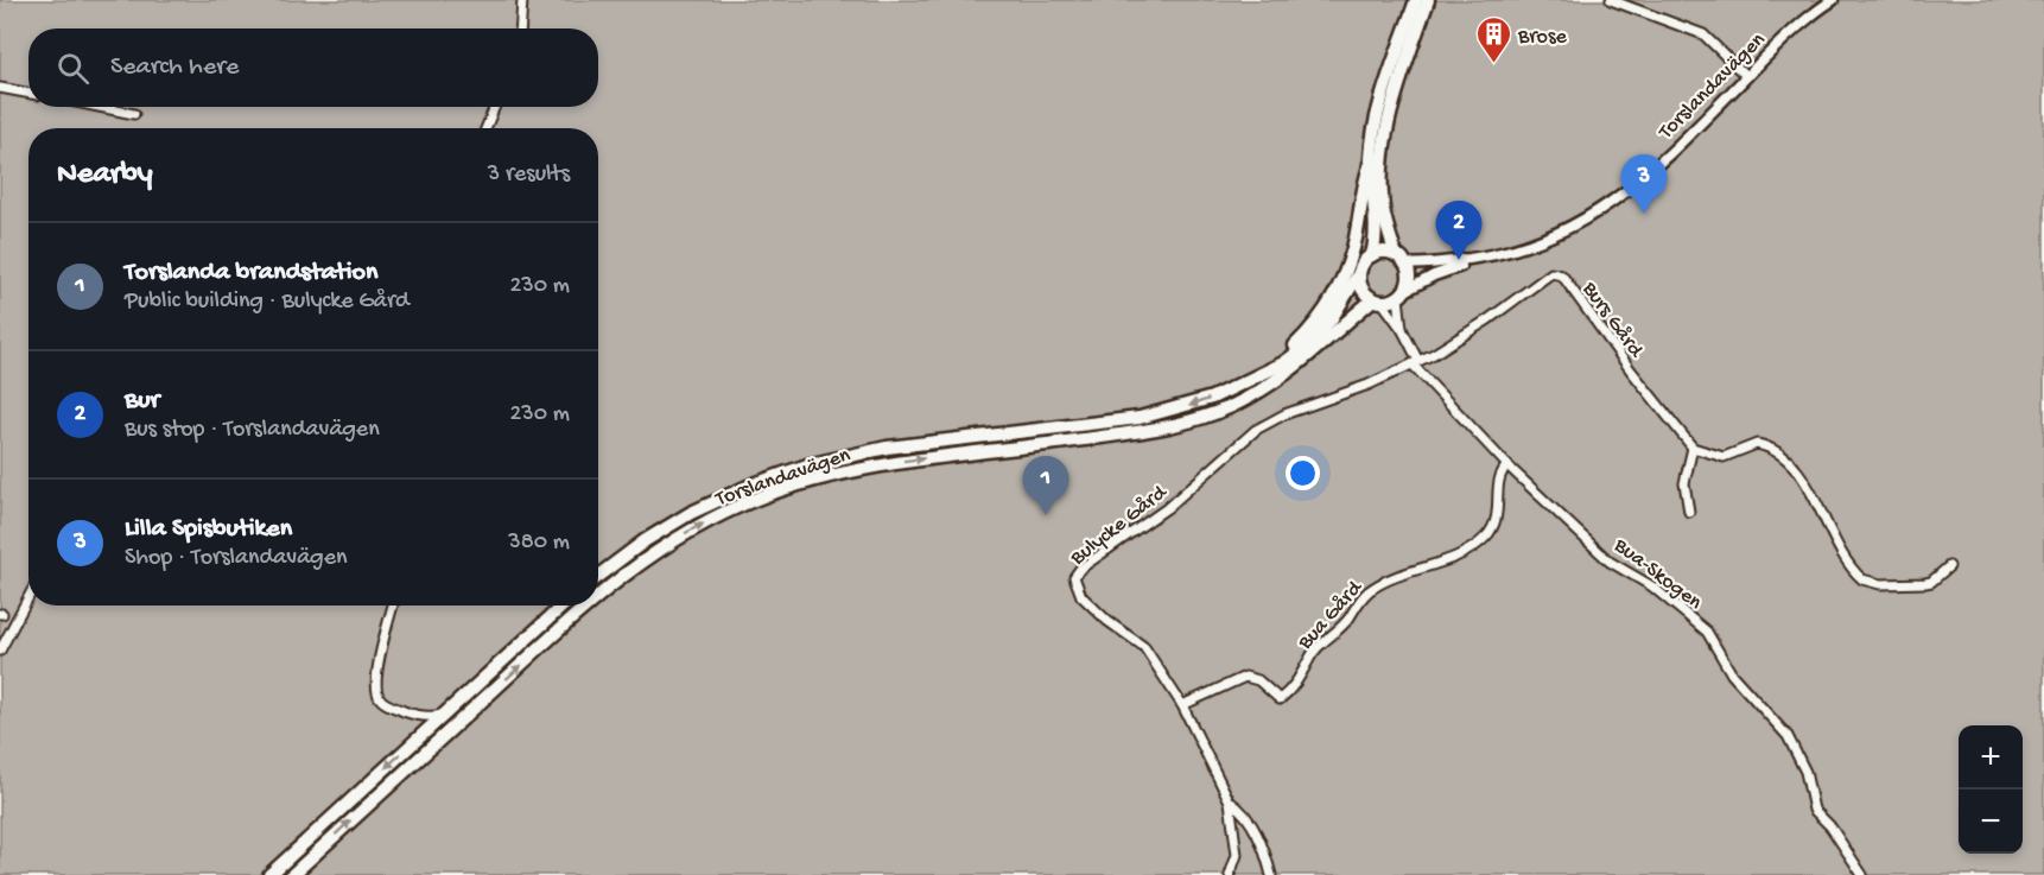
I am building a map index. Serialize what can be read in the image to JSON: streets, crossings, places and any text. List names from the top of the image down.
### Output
{
  "streets": {
    "main road": ["Torslandavägen"],
    "street": [
      "Burs Gård",
      "Bulycke Gård",
      "Bua-Skogen",
      "Bua Gård"
    ]
  },
  "crossings": [
    ["Burs Gård", "Bulycke Gård"],
    ["Burs Gård", "Bua-Skogen"],
    ["Bulycke Gård", "Bua-Skogen"],
    ["Bulycke Gård", "Bua Gård"],
    ["Bua-Skogen", "Bua Gård"]
  ],
  "places": {
    "building": ["Brose"]
  },
  "page": {
    "search": "Search here",
    "heading": ["Nearby", "3 results"],
    "pins": ["3", "2", "1"],
    "list": [
      {
        "mark": "1",
        "name": "Torslanda brandstation",
        "note": "Public building · Bulycke Gård",
        "value": "230 m"
      },
      {
        "mark": "2",
        "name": "Bur",
        "note": "Bus stop · Torslandavägen",
        "value": "230 m"
      },
      {
        "mark": "3",
        "name": "Lilla Spisbutiken",
        "note": "Shop · Torslandavägen",
        "value": "380 m"
      }
    ],
    "map_buttons": ["+", "−"]
  }
}
